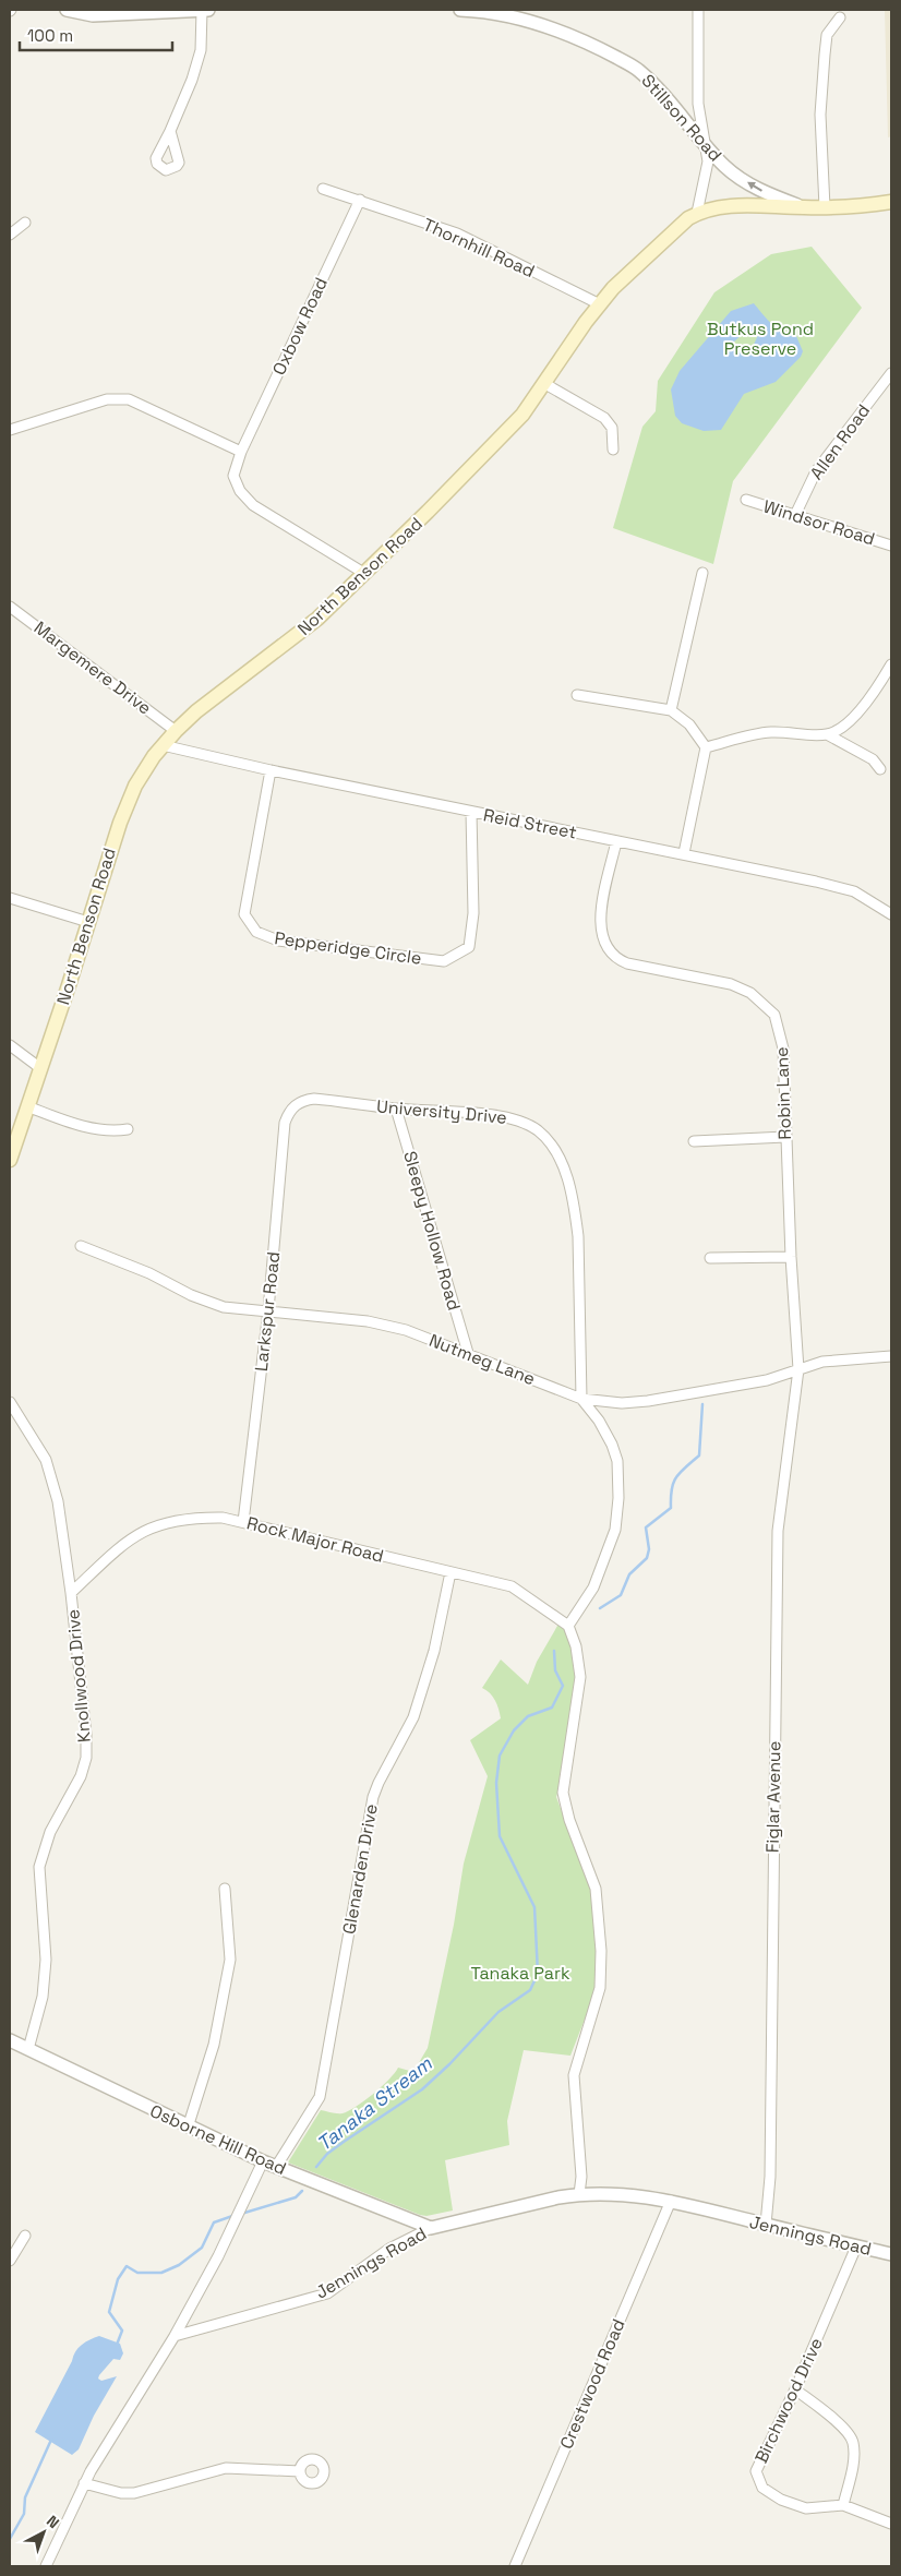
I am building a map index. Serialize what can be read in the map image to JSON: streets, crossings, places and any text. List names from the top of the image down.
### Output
{
  "streets": {
    "main road": ["Stillson Road", "North Benson Road"],
    "street": [
      "Thornhill Road",
      "Oxbow Road",
      "Allen Road",
      "Windsor Road",
      "Margemere Drive",
      "Reid Street",
      "Pepperidge Circle",
      "Robin Lane",
      "University Drive",
      "Sleepy Hollow Road",
      "Larkspur Road",
      "Nutmeg Lane",
      "Rock Major Road",
      "Knollwood Drive",
      "Figlar Avenue",
      "Glenarden Drive",
      "Osborne Hill Road",
      "Jennings Road",
      "Crestwood Road",
      "Birchwood Drive"
    ]
  },
  "crossings": [
    ["Stillson Road", "North Benson Road"],
    ["Thornhill Road", "Oxbow Road"],
    ["Thornhill Road", "North Benson Road"],
    ["Oxbow Road", "North Benson Road"],
    ["Allen Road", "Windsor Road"],
    ["North Benson Road", "Margemere Drive"],
    ["North Benson Road", "Reid Street"],
    ["Reid Street", "Pepperidge Circle"],
    ["Reid Street", "Robin Lane"],
    ["Robin Lane", "Nutmeg Lane"],
    ["Robin Lane", "Figlar Avenue"],
    ["University Drive", "Sleepy Hollow Road"],
    ["University Drive", "Larkspur Road"],
    ["University Drive", "Nutmeg Lane"],
    ["Sleepy Hollow Road", "Nutmeg Lane"],
    ["Larkspur Road", "Nutmeg Lane"],
    ["Larkspur Road", "Rock Major Road"],
    ["Nutmeg Lane", "Figlar Avenue"],
    ["Rock Major Road", "Knollwood Drive"],
    ["Rock Major Road", "Glenarden Drive"],
    ["Knollwood Drive", "Osborne Hill Road"],
    ["Figlar Avenue", "Jennings Road"],
    ["Glenarden Drive", "Osborne Hill Road"],
    ["Osborne Hill Road", "Jennings Road"],
    ["Jennings Road", "Crestwood Road"],
    ["Jennings Road", "Birchwood Drive"]
  ],
  "water": ["Tanaka Stream"],
  "parks": ["Butkus Pond Preserve", "Tanaka Park"],
  "scale_bar": "100 m",
  "north": "top right"
}
